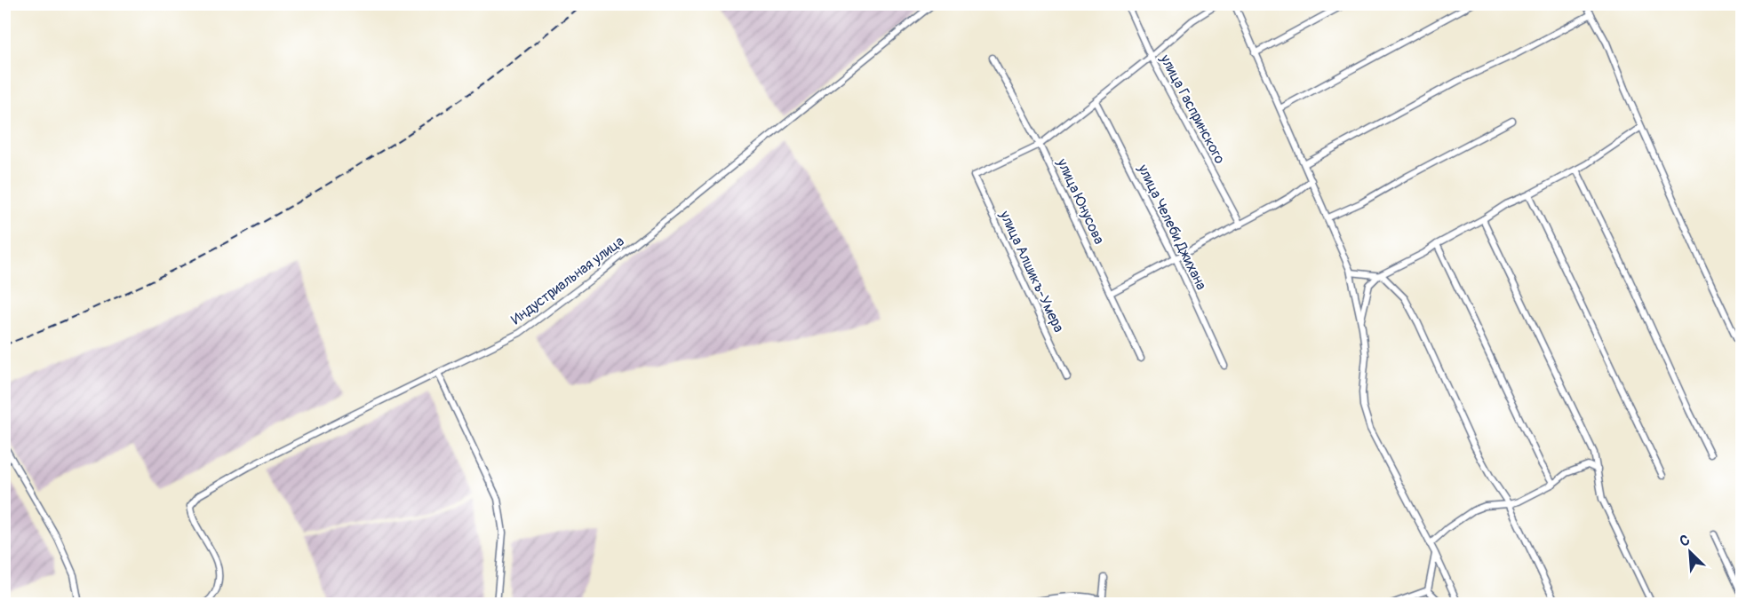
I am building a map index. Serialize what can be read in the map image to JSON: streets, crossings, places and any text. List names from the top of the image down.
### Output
{
  "streets": {
    "street": [
      "улица Гаспринского",
      "улица Юнусова",
      "улица Челеби Джихана",
      "улица Алшикъ-Умера",
      "Индустриальная улица"
    ]
  },
  "crossings": [
    ["улица Юнусова", "улица Алшикъ-Умера"]
  ],
  "north": "top left"
}
